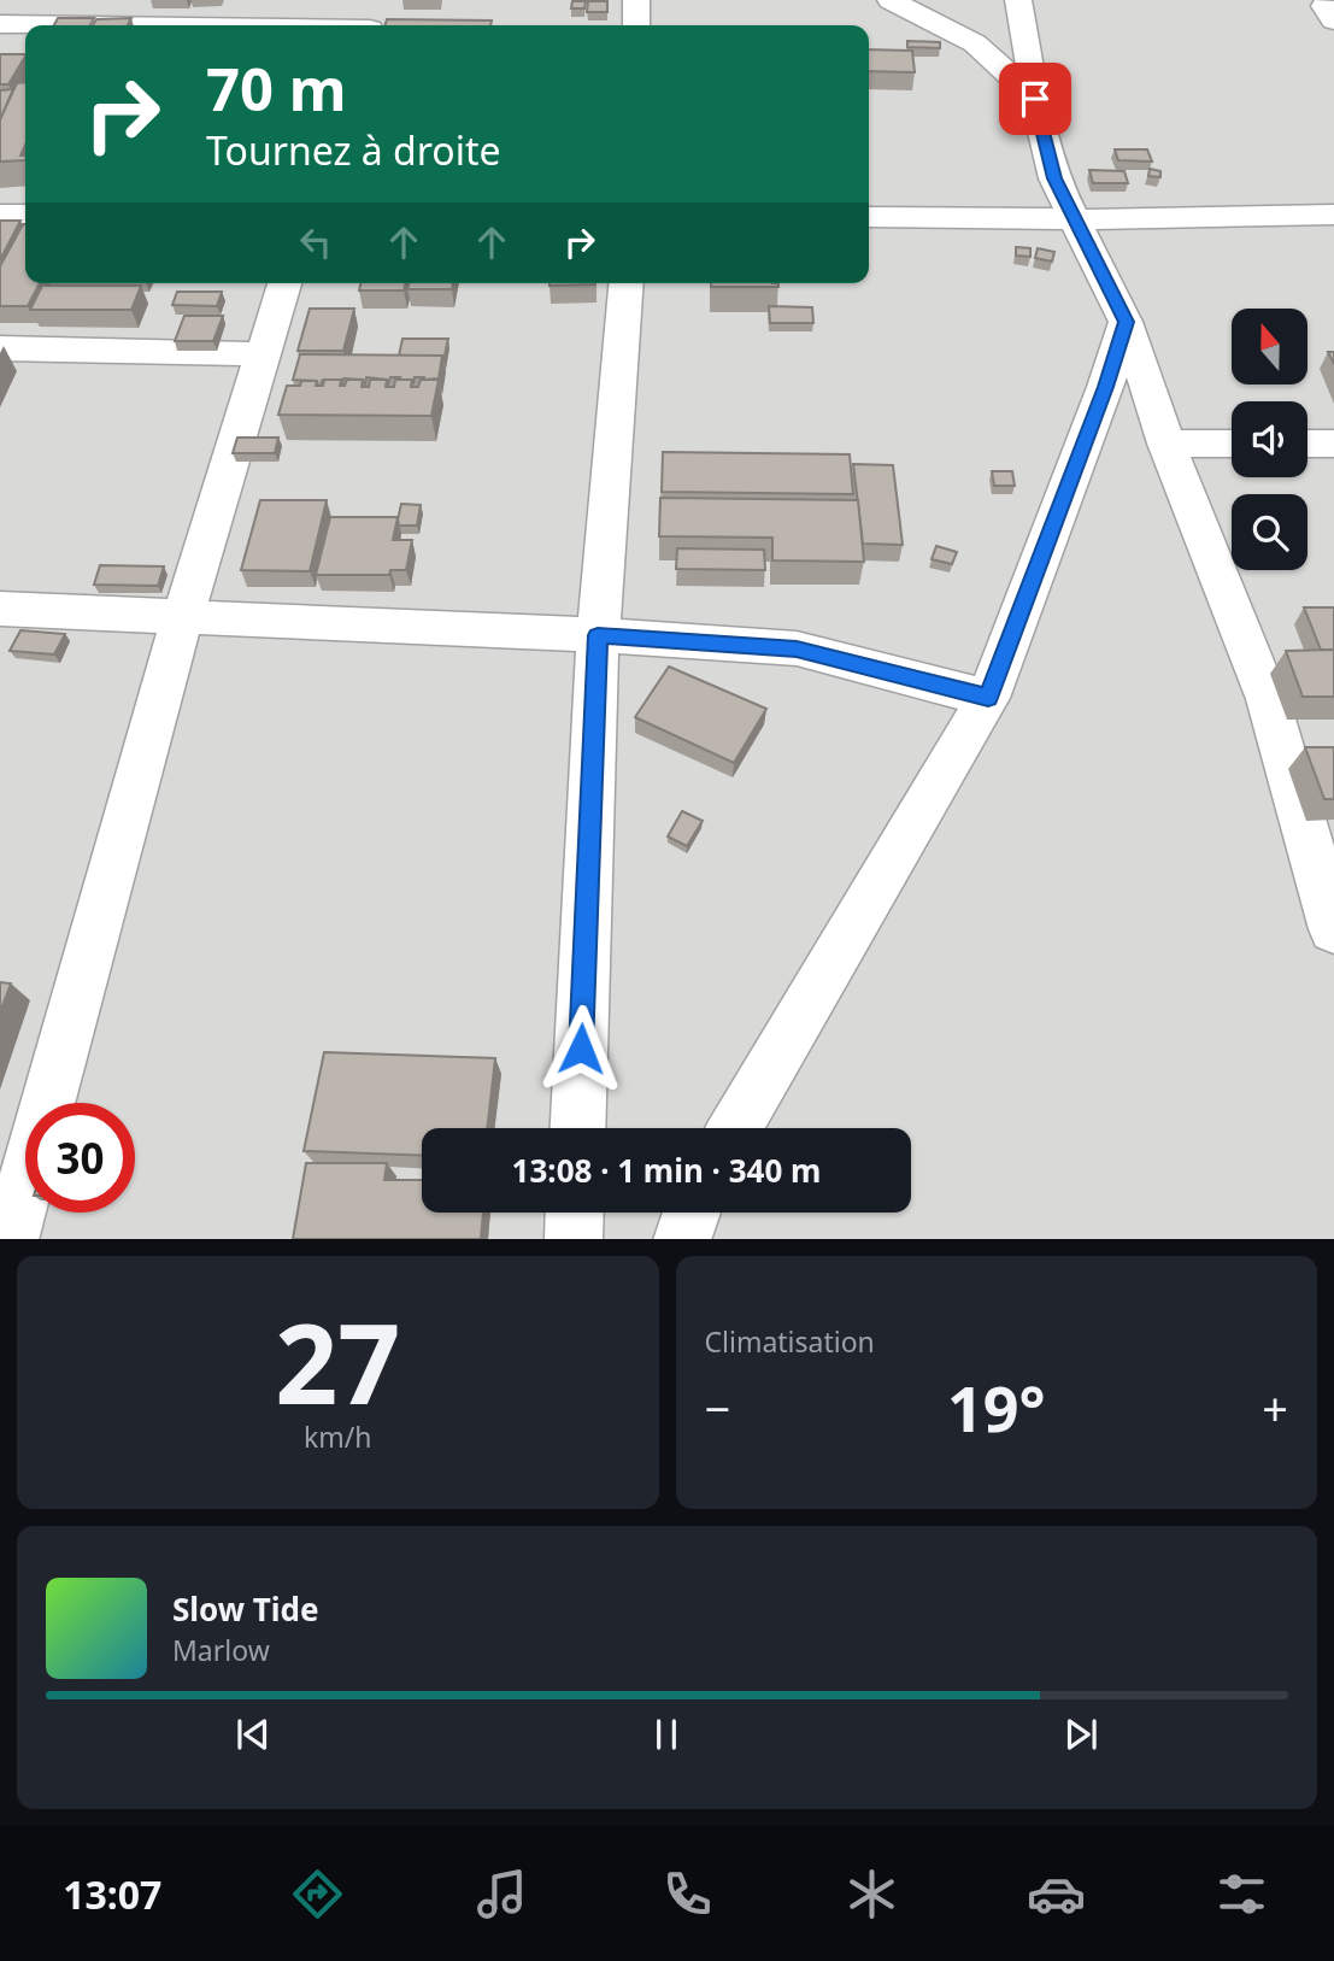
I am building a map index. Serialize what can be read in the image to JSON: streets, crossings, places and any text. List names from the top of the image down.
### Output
{
  "north": "top",
  "page": {
    "turn": ["70 m", "Tournez à droite"],
    "limit": "30",
    "trip": "13:08 · 1 min · 340 m",
    "tile": [
      ["27", "km/h"],
      "Climatisation"
    ],
    "heat": ["−", "19°", "+"],
    "song": ["Slow Tide", "Marlow"],
    "tabs": "13:07"
  }
}
